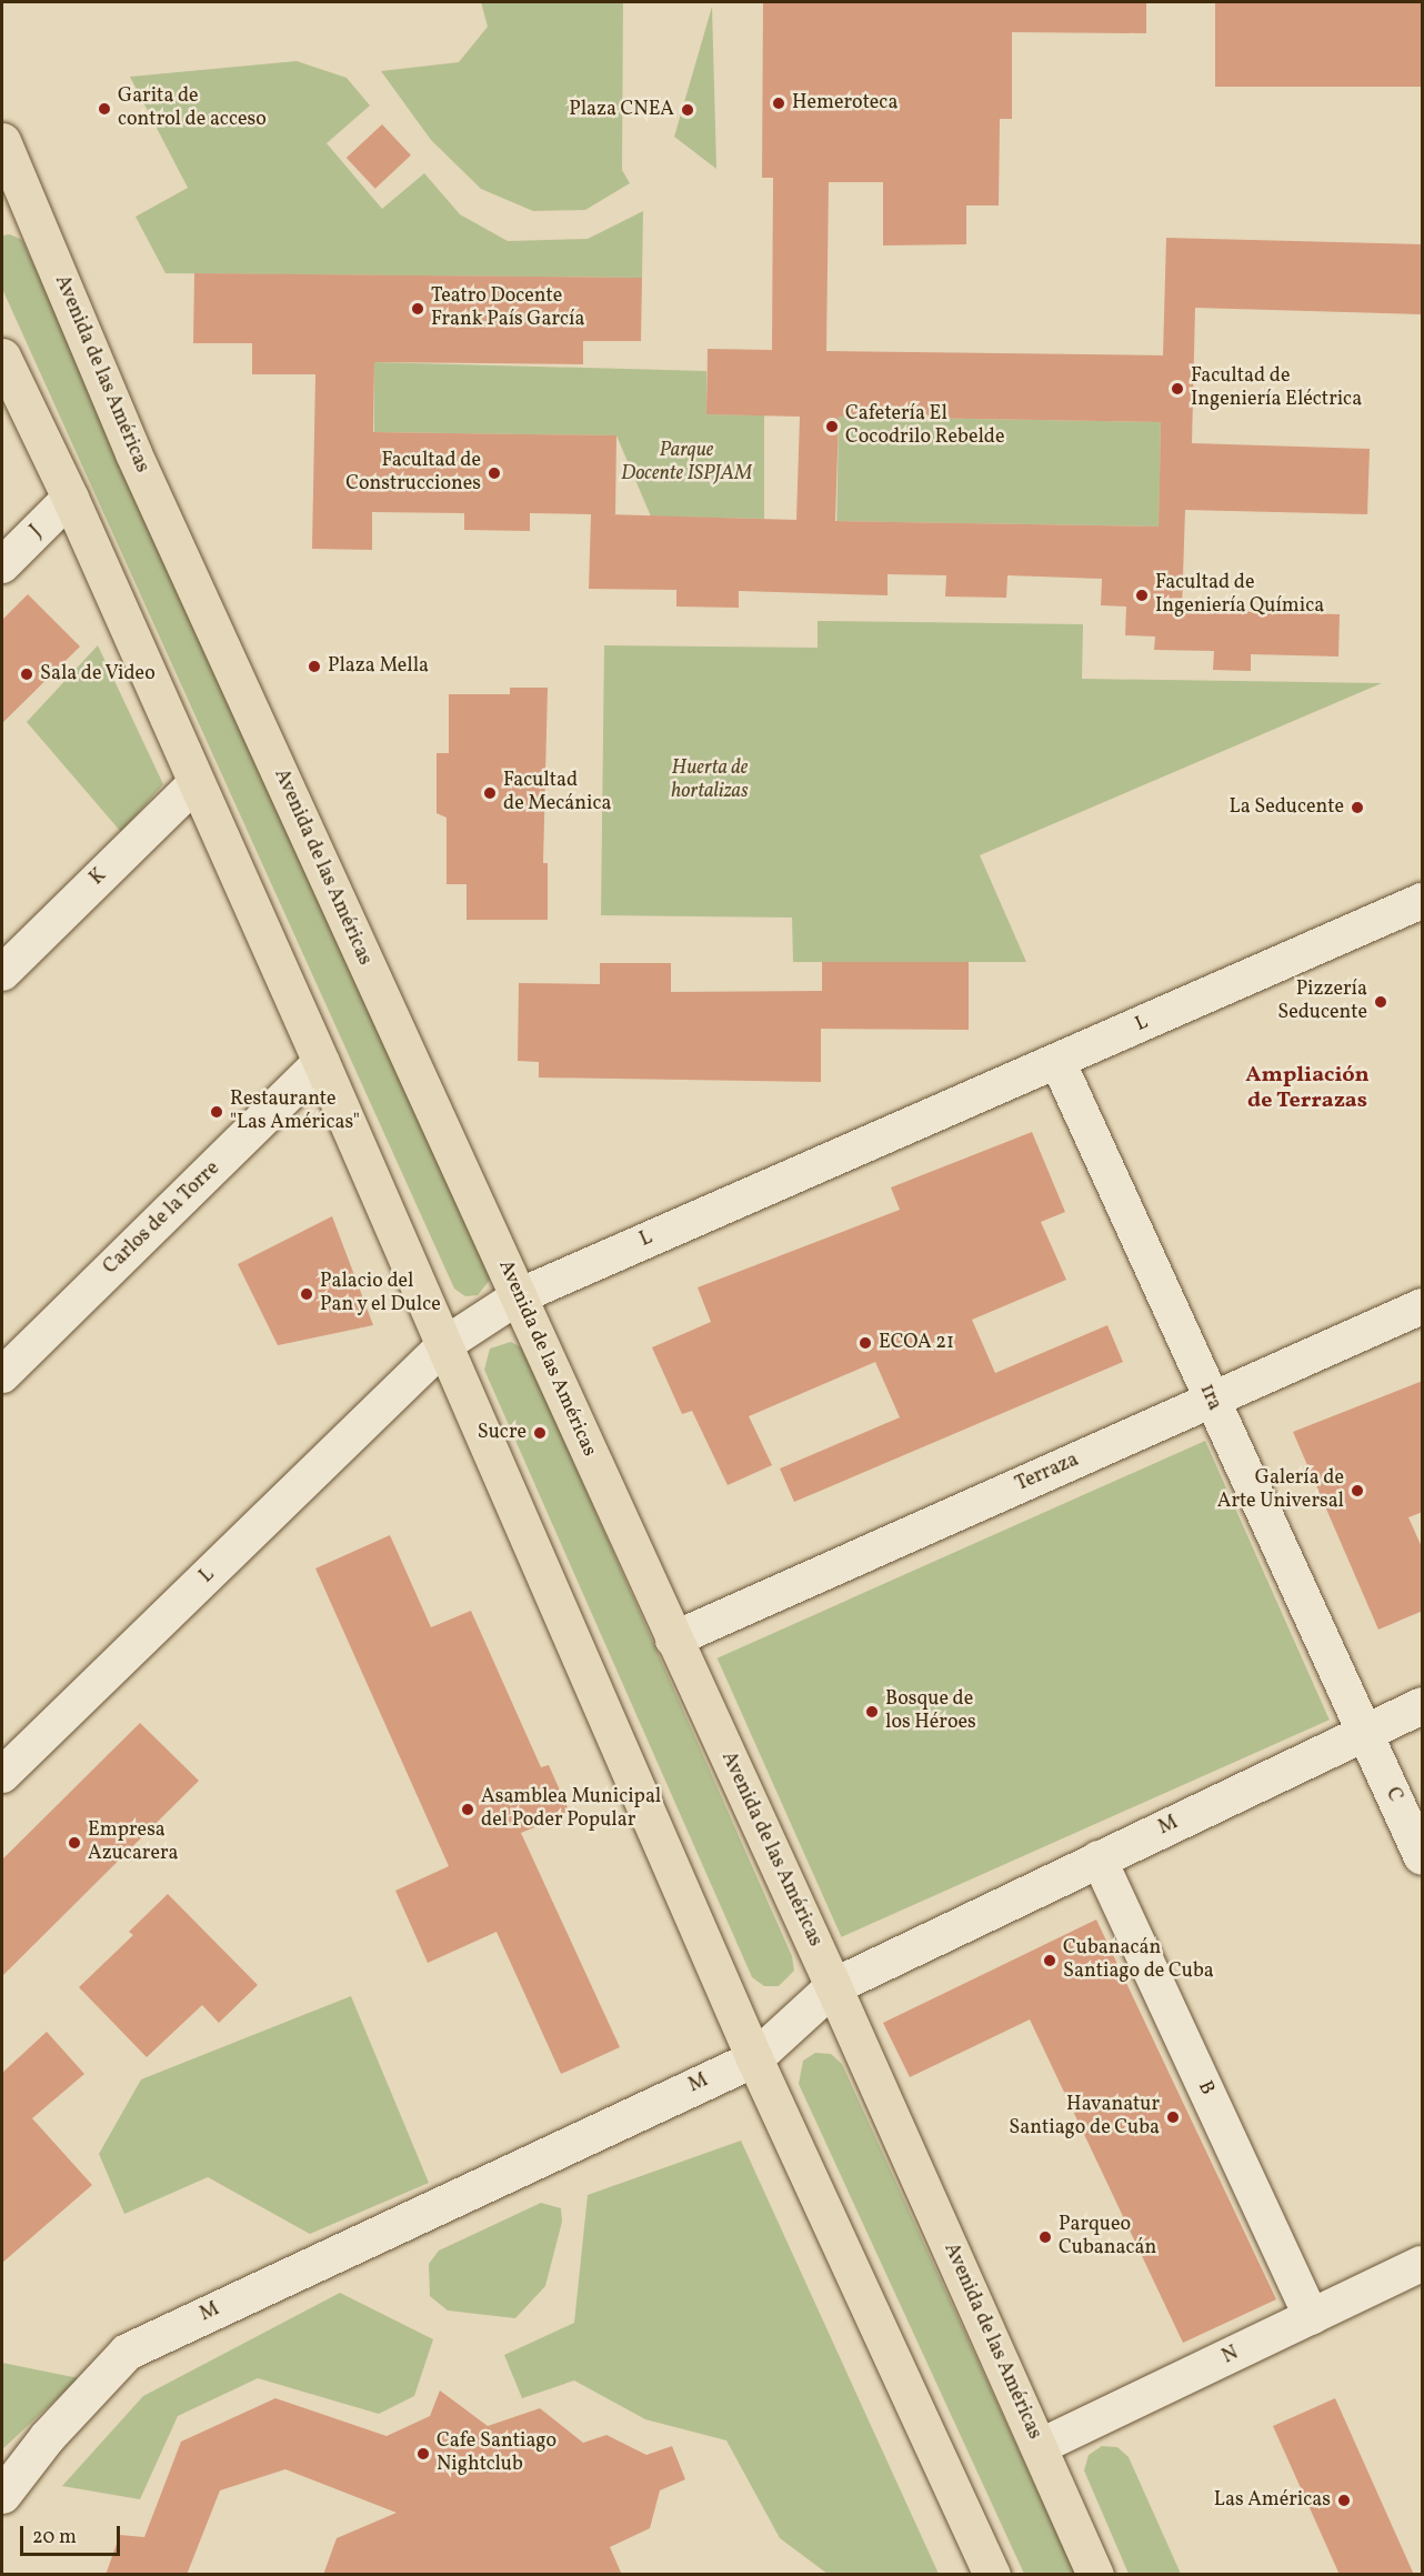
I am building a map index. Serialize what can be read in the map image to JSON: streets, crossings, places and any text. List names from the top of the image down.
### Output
{
  "streets": {
    "main road": ["Avenida de las Américas"],
    "street": [
      "J",
      "K",
      "L",
      "Carlos de la Torre",
      "1ra",
      "Terraza",
      "C",
      "M",
      "B",
      "N"
    ]
  },
  "crossings": [
    ["Avenida de las Américas", "L"],
    ["Avenida de las Américas", "Terraza"],
    ["Avenida de las Américas", "M"],
    ["Avenida de las Américas", "N"],
    ["L", "1ra"],
    ["1ra", "Terraza"],
    ["1ra", "C"],
    ["1ra", "M"],
    ["C", "M"],
    ["M", "B"],
    ["B", "N"]
  ],
  "districts": ["Ampliación de Terrazas"],
  "parks": ["Parque Docente ISPJAM", "Huerta de hortalizas"],
  "places": [
    "Hemeroteca",
    "Garita de control de acceso",
    "Plaza CNEA",
    "Teatro Docente Frank País García",
    "Facultad de Ingeniería Eléctrica",
    "Cafetería El Cocodrilo Rebelde",
    "Facultad de Construcciones",
    "Facultad de Ingeniería Química",
    "Plaza Mella",
    "Sala de Video",
    "Facultad de Mecánica",
    "La Seducente",
    "Pizzería Seducente",
    "Restaurante \"Las Américas\"",
    "Palacio del Pan y el Dulce",
    "ECOA 21",
    "Sucre",
    "Galería de Arte Universal",
    "Bosque de los Héroes",
    "Asamblea Municipal del Poder Popular",
    "Empresa Azucarera",
    "Cubanacán Santiago de Cuba",
    "Havanatur Santiago de Cuba",
    "Parqueo Cubanacán",
    "Cafe Santiago Nightclub",
    "Las Américas"
  ],
  "scale_bar": "20 m"
}
